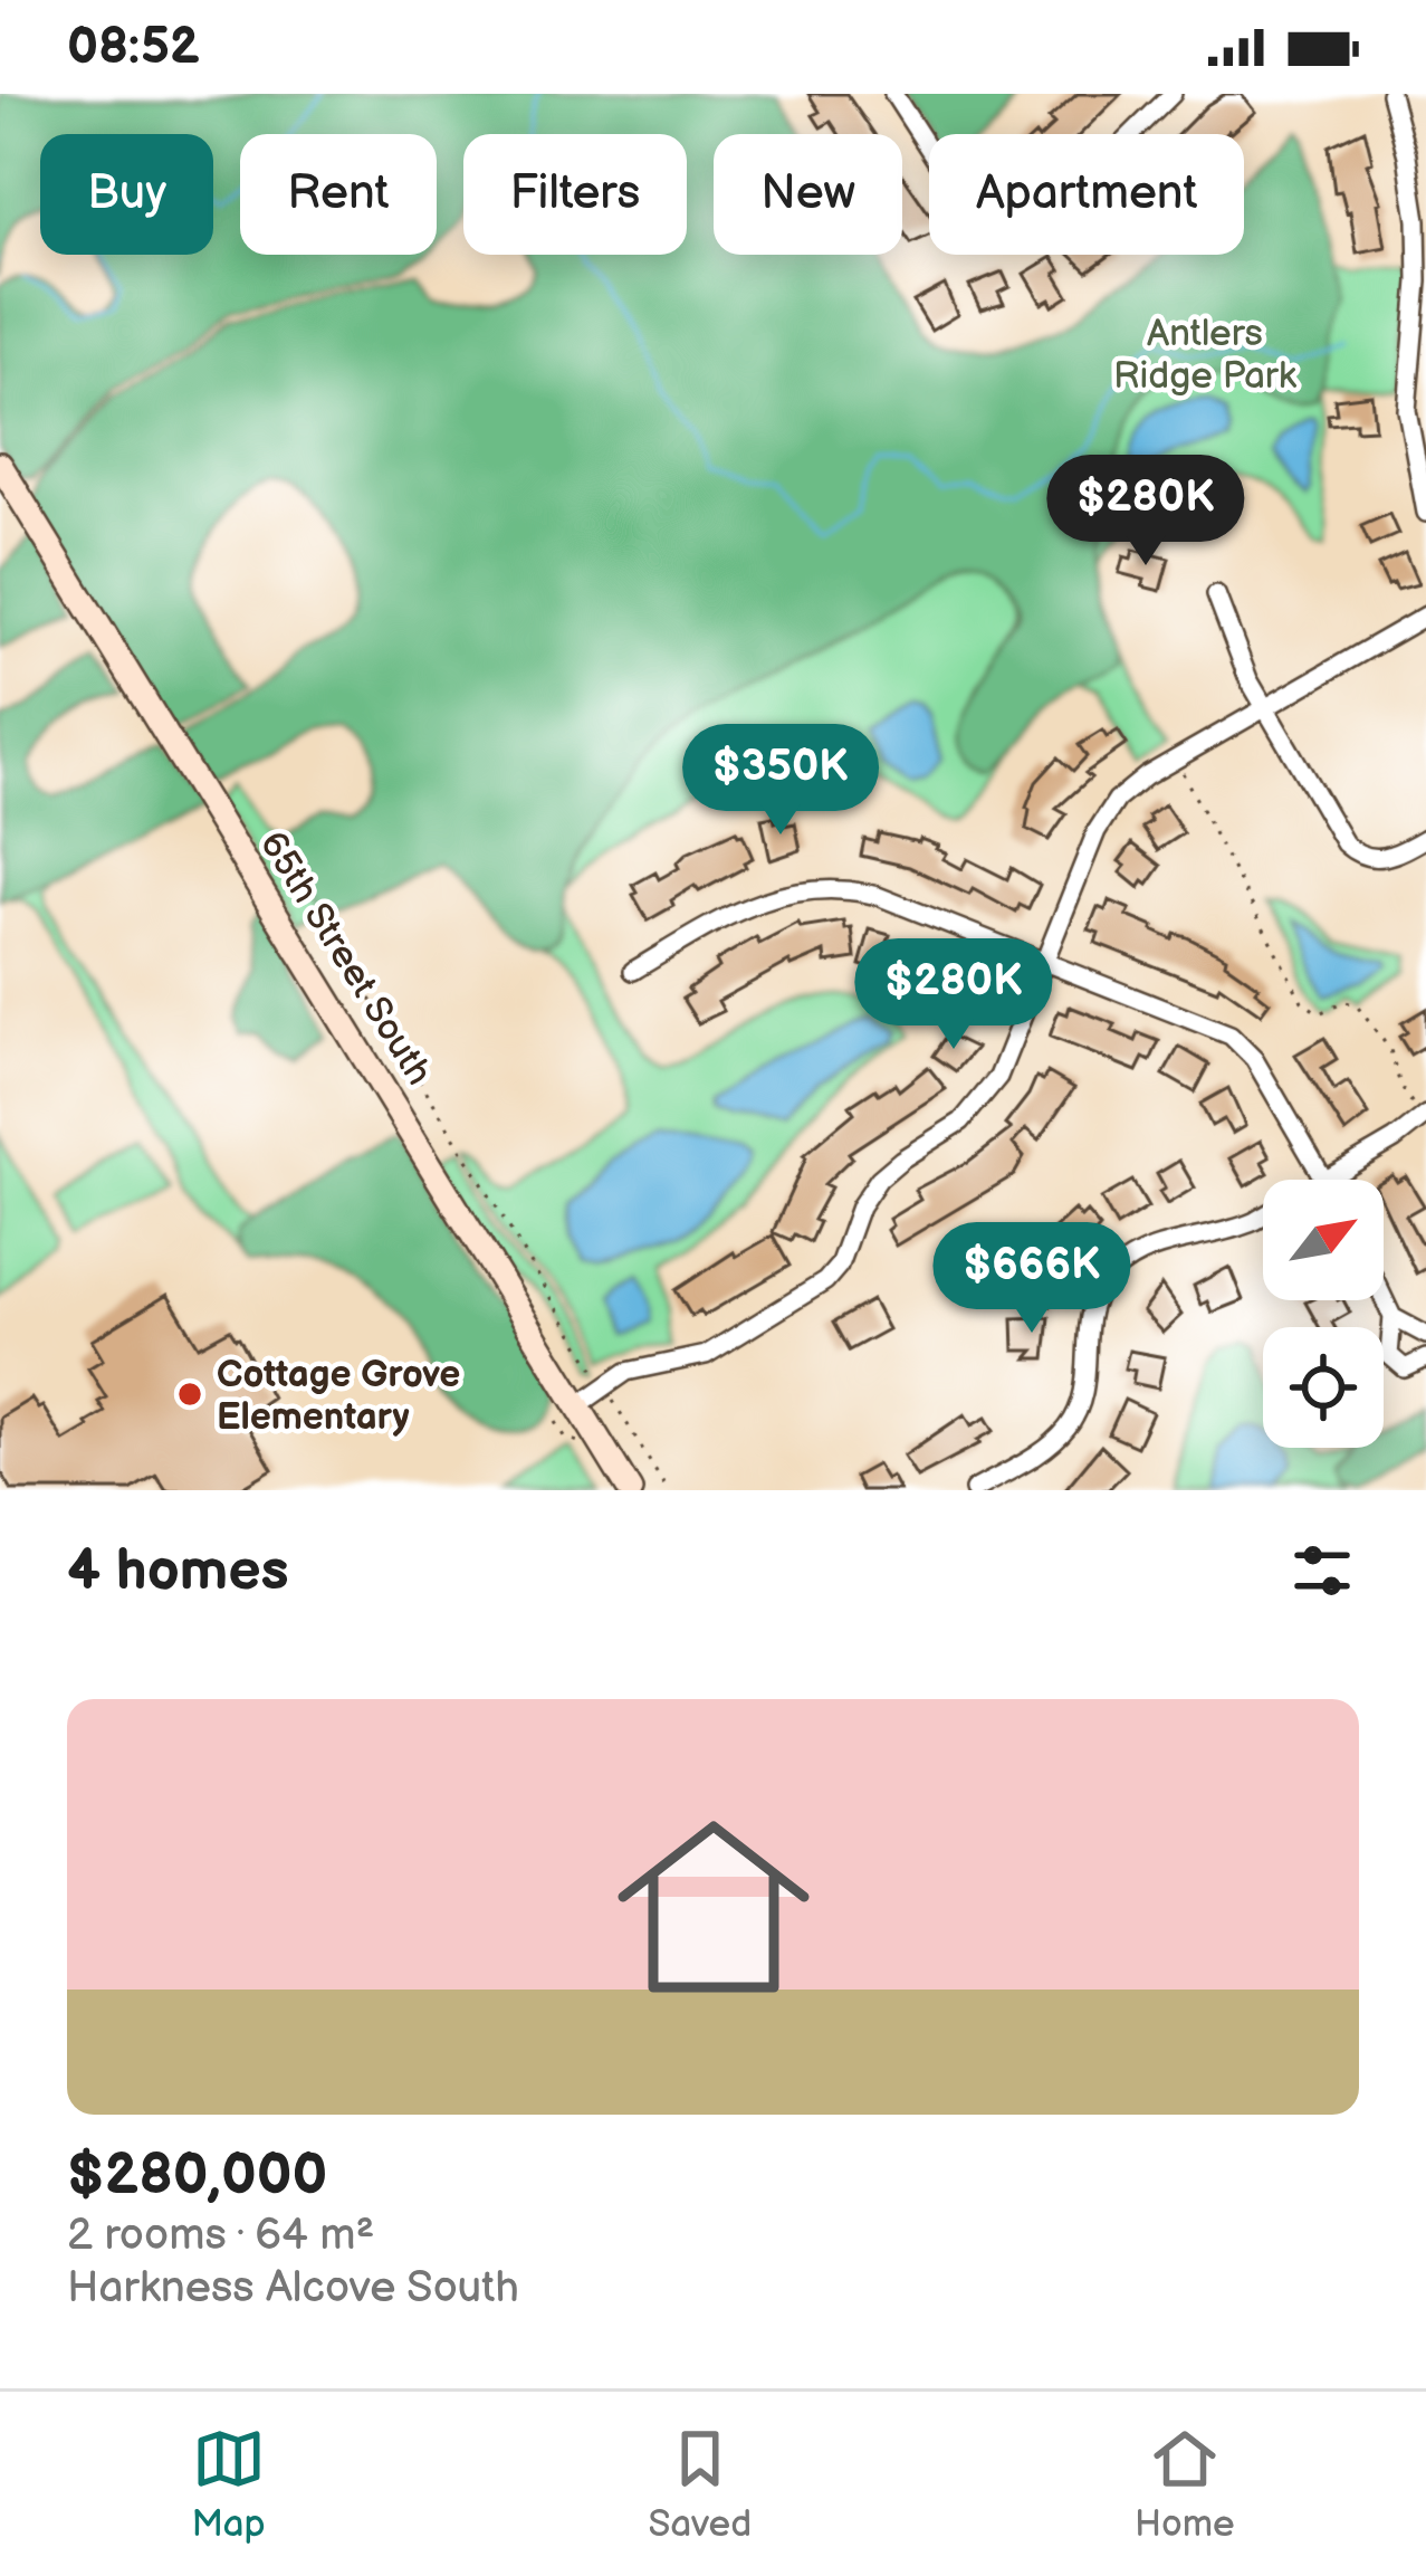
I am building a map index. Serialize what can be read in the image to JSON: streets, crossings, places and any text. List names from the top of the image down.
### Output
{
  "streets": {
    "street": ["65th Street South"]
  },
  "parks": ["Antlers Ridge Park"],
  "places": ["Cottage Grove Elementary"],
  "north": "top right",
  "page": {
    "status": "08:52",
    "chip": [
      "Buy",
      "Rent",
      "Filters",
      "New",
      "Apartment"
    ],
    "price": [
      "$280K",
      "$350K",
      "$280K",
      "$666K"
    ],
    "heading": "4 homes",
    "list": [
      {
        "name": "$280,000",
        "note": "2 rooms · 64 m² · Harkness Alcove South"
      }
    ],
    "tabs": ["Map", "Saved", "Home"]
  }
}
